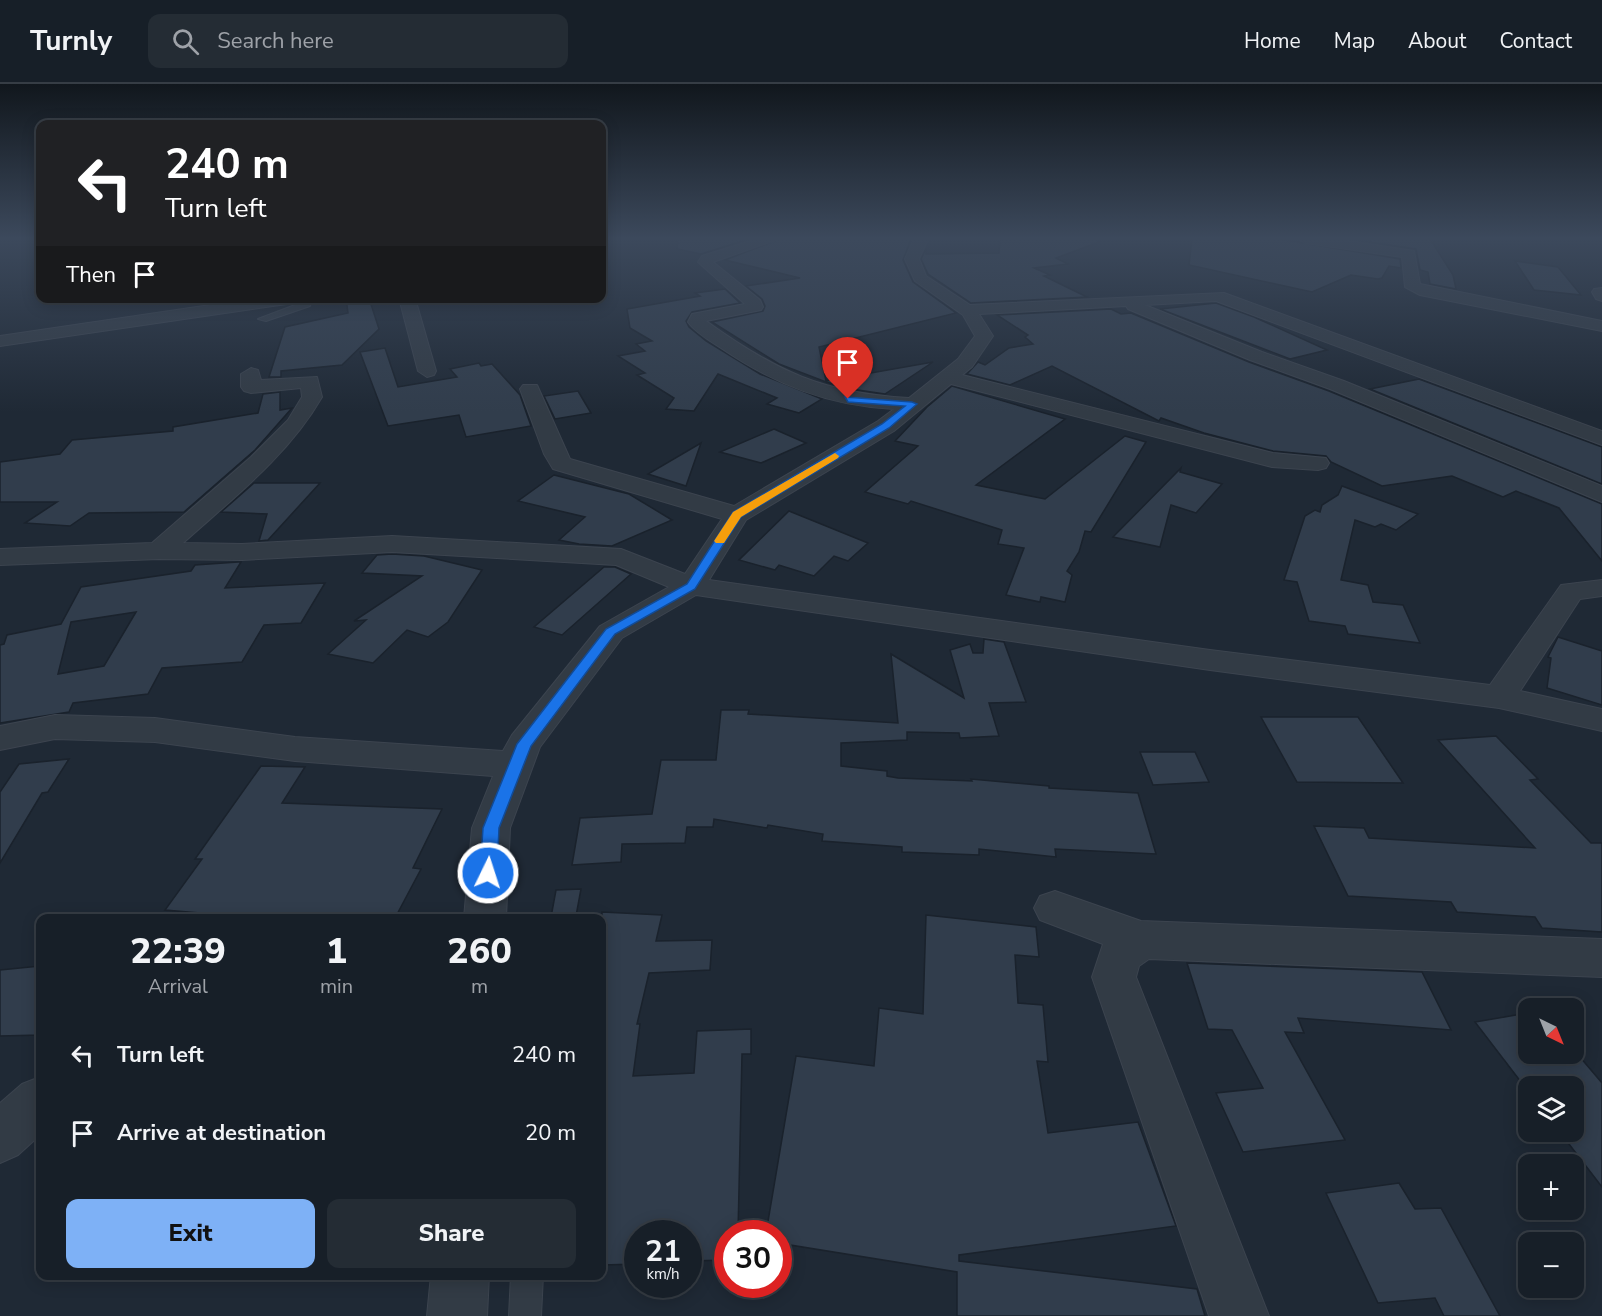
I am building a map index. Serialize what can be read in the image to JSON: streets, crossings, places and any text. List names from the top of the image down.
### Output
{
  "north": "bottom right",
  "page": {
    "header": "Turnly",
    "search": "Search here",
    "nav": [
      "Home",
      "Map",
      "About",
      "Contact"
    ],
    "turn": ["240 m", "Turn left"],
    "then": "Then",
    "eta": [
      "22:39",
      "Arrival",
      "1",
      "min",
      "260",
      "m"
    ],
    "map_buttons": ["+", "−"],
    "list": [
      {
        "name": "Turn left",
        "value": "240 m"
      },
      {
        "name": "Arrive at destination",
        "value": "20 m"
      }
    ],
    "buttons": ["Exit", "Share"],
    "speed": "21 km/h",
    "limit": "30"
  }
}
